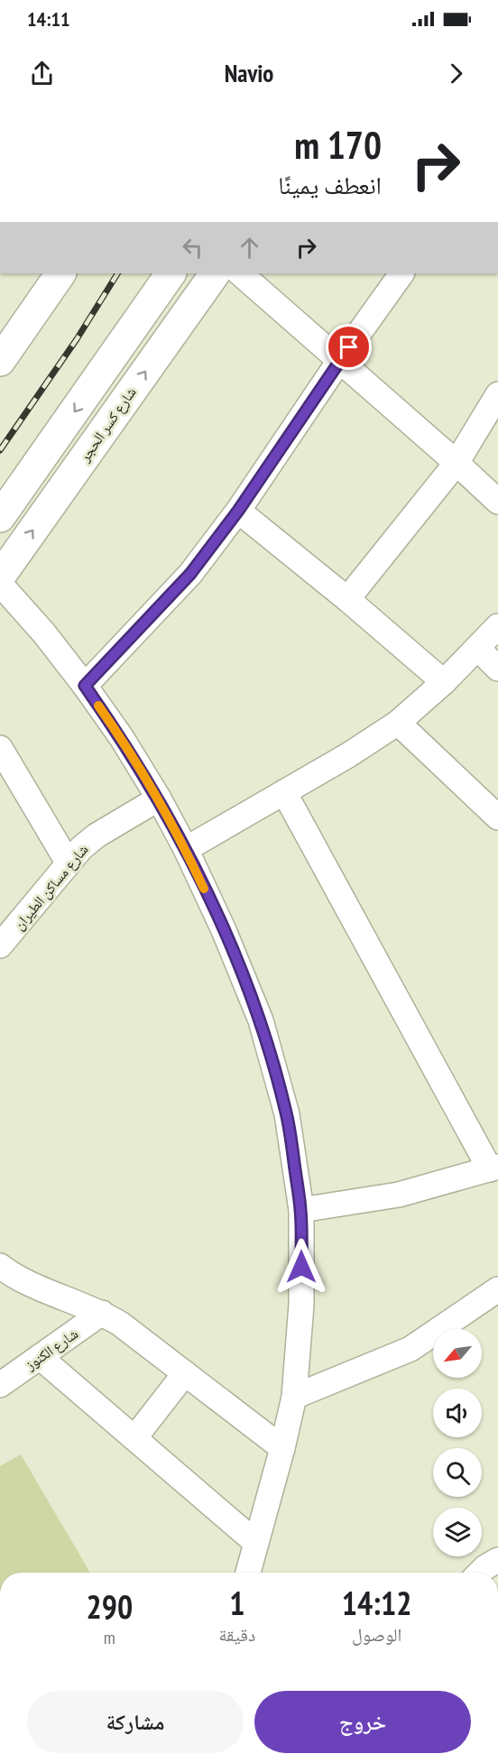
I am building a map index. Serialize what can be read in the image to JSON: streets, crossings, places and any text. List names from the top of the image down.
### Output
{
  "streets": {
    "main road": ["شارع كسر الحجر"],
    "street": ["شارع مساكن الطيران", "شارع الكنوز"]
  },
  "north": "bottom left",
  "page": {
    "status": "14:11",
    "header": "Navio",
    "turn": ["170 m", "انعطف يمينًا"],
    "eta": [
      "14:12",
      "الوصول",
      "1",
      "دقيقة",
      "290",
      "m"
    ],
    "buttons": ["خروج", "مشاركة"]
  }
}
